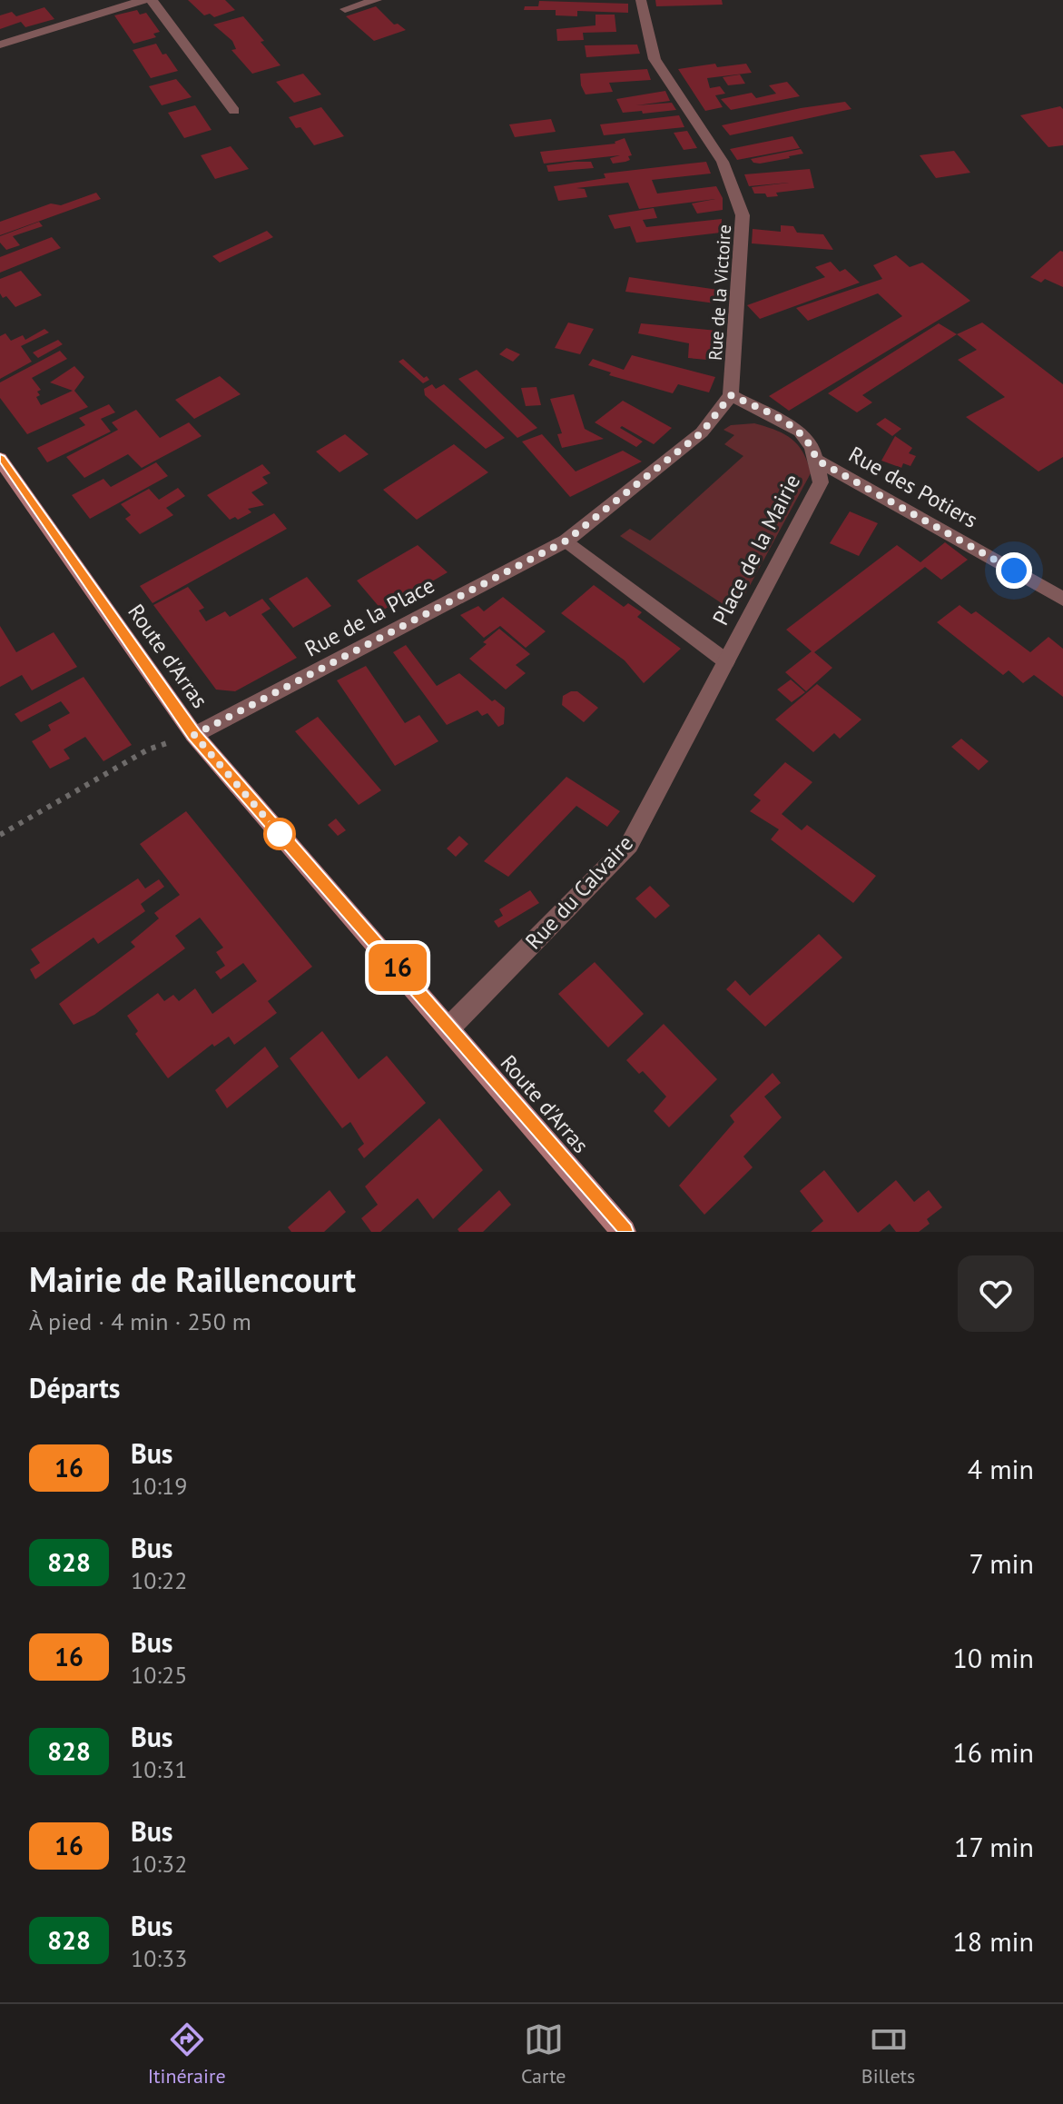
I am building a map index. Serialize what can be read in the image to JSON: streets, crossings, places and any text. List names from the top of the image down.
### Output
{
  "streets": {
    "main road": ["Route d'Arras"],
    "street": [
      "Rue de la Victoire",
      "Rue des Potiers",
      "Place de la Mairie",
      "Rue de la Place",
      "Rue du Calvaire"
    ]
  },
  "crossings": [
    ["Rue de la Victoire", "Place de la Mairie"],
    ["Rue des Potiers", "Place de la Mairie"],
    ["Place de la Mairie", "Rue de la Place"],
    ["Place de la Mairie", "Rue du Calvaire"],
    ["Rue de la Place", "Route d'Arras"],
    ["Route d'Arras", "Rue du Calvaire"]
  ],
  "lines": ["bus line 16"],
  "page": {
    "on_map": "16",
    "heading": [
      ["Mairie de Raillencourt", "À pied · 4 min · 250 m"],
      "Départs"
    ],
    "list": [
      {
        "mark": "16",
        "name": "Bus",
        "note": "10:19",
        "value": "4 min"
      },
      {
        "mark": "828",
        "name": "Bus",
        "note": "10:22",
        "value": "7 min"
      },
      {
        "mark": "16",
        "name": "Bus",
        "note": "10:25",
        "value": "10 min"
      },
      {
        "mark": "828",
        "name": "Bus",
        "note": "10:31",
        "value": "16 min"
      },
      {
        "mark": "16",
        "name": "Bus",
        "note": "10:32",
        "value": "17 min"
      },
      {
        "mark": "828",
        "name": "Bus",
        "note": "10:33",
        "value": "18 min"
      }
    ],
    "tabs": ["Itinéraire", "Carte", "Billets"]
  }
}
